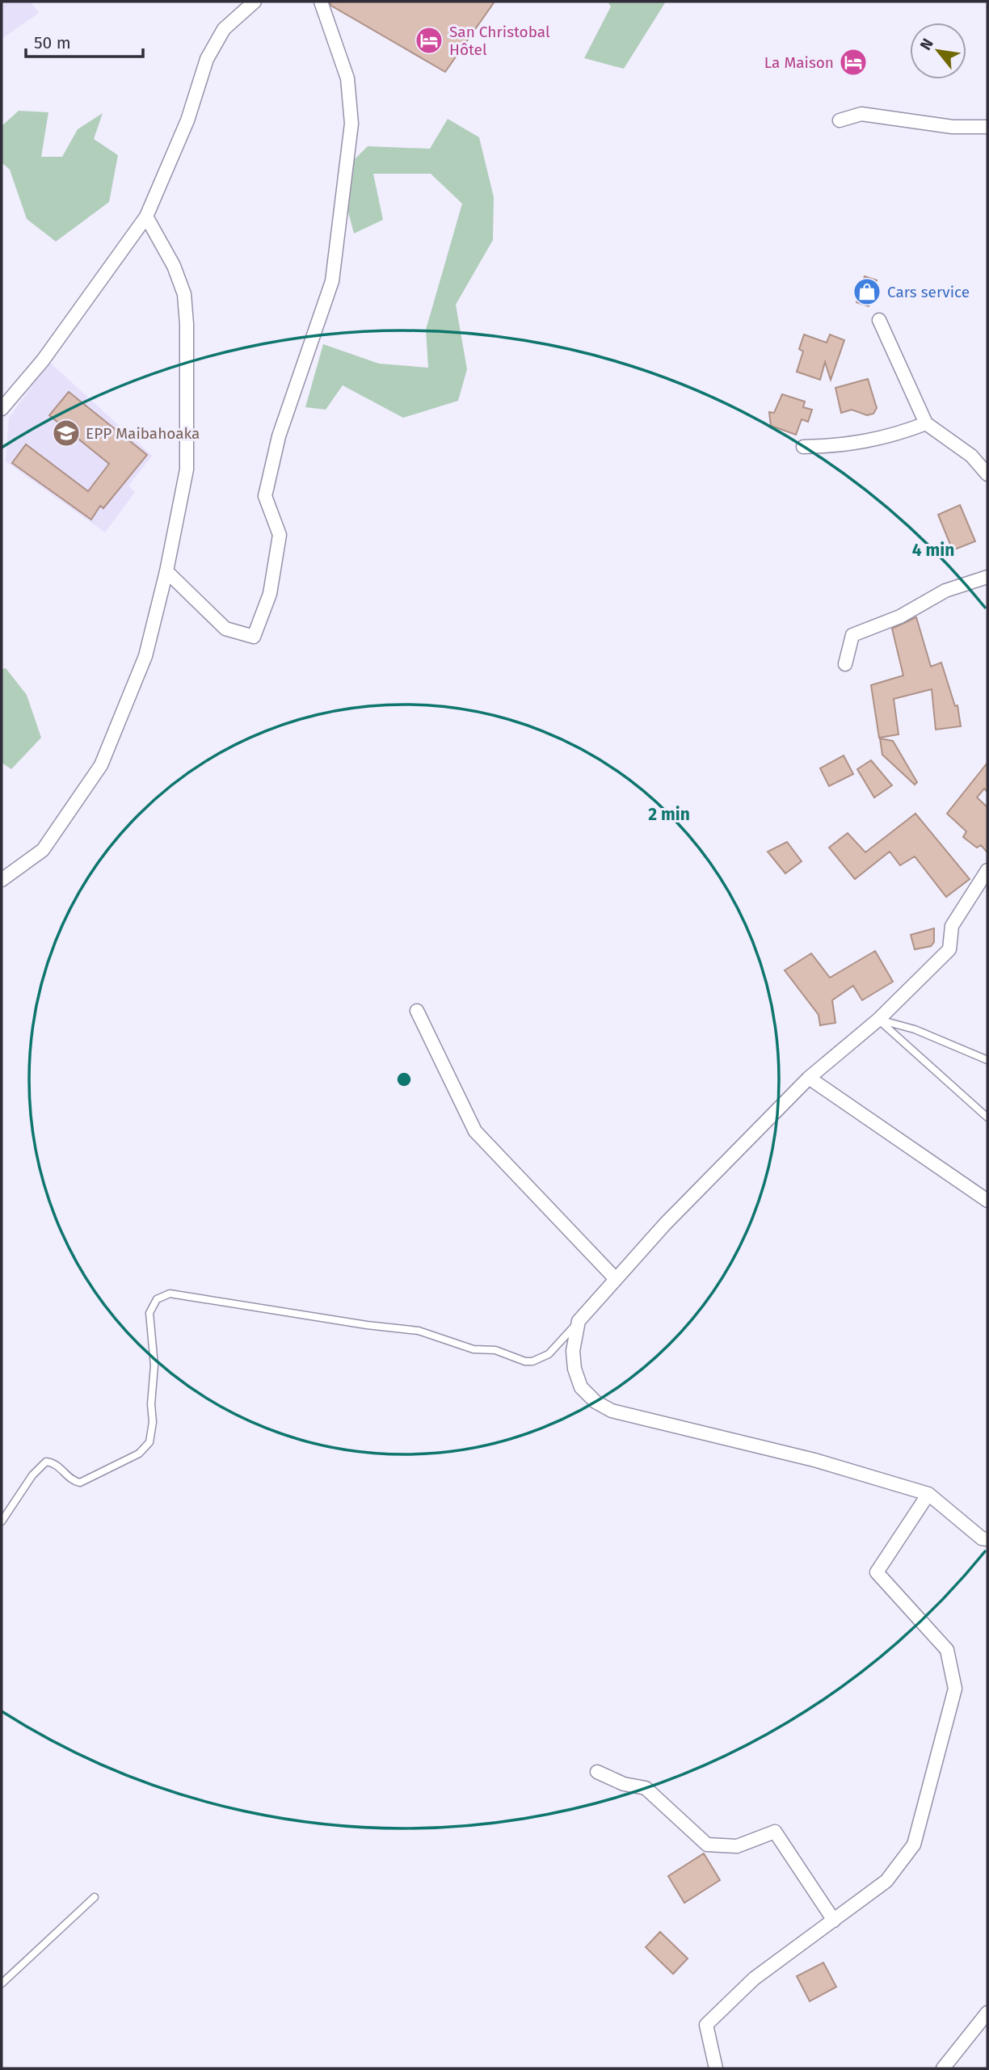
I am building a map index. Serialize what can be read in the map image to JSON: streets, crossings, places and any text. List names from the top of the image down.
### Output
{
  "places": {
    "hotel": ["San Christobal Hôtel", "La Maison"],
    "shop": ["Cars service"],
    "school or university": ["EPP Maibahoaka"]
  },
  "scale_bar": "50 m",
  "north": "top left",
  "rings": ["4 min", "2 min"]
}
